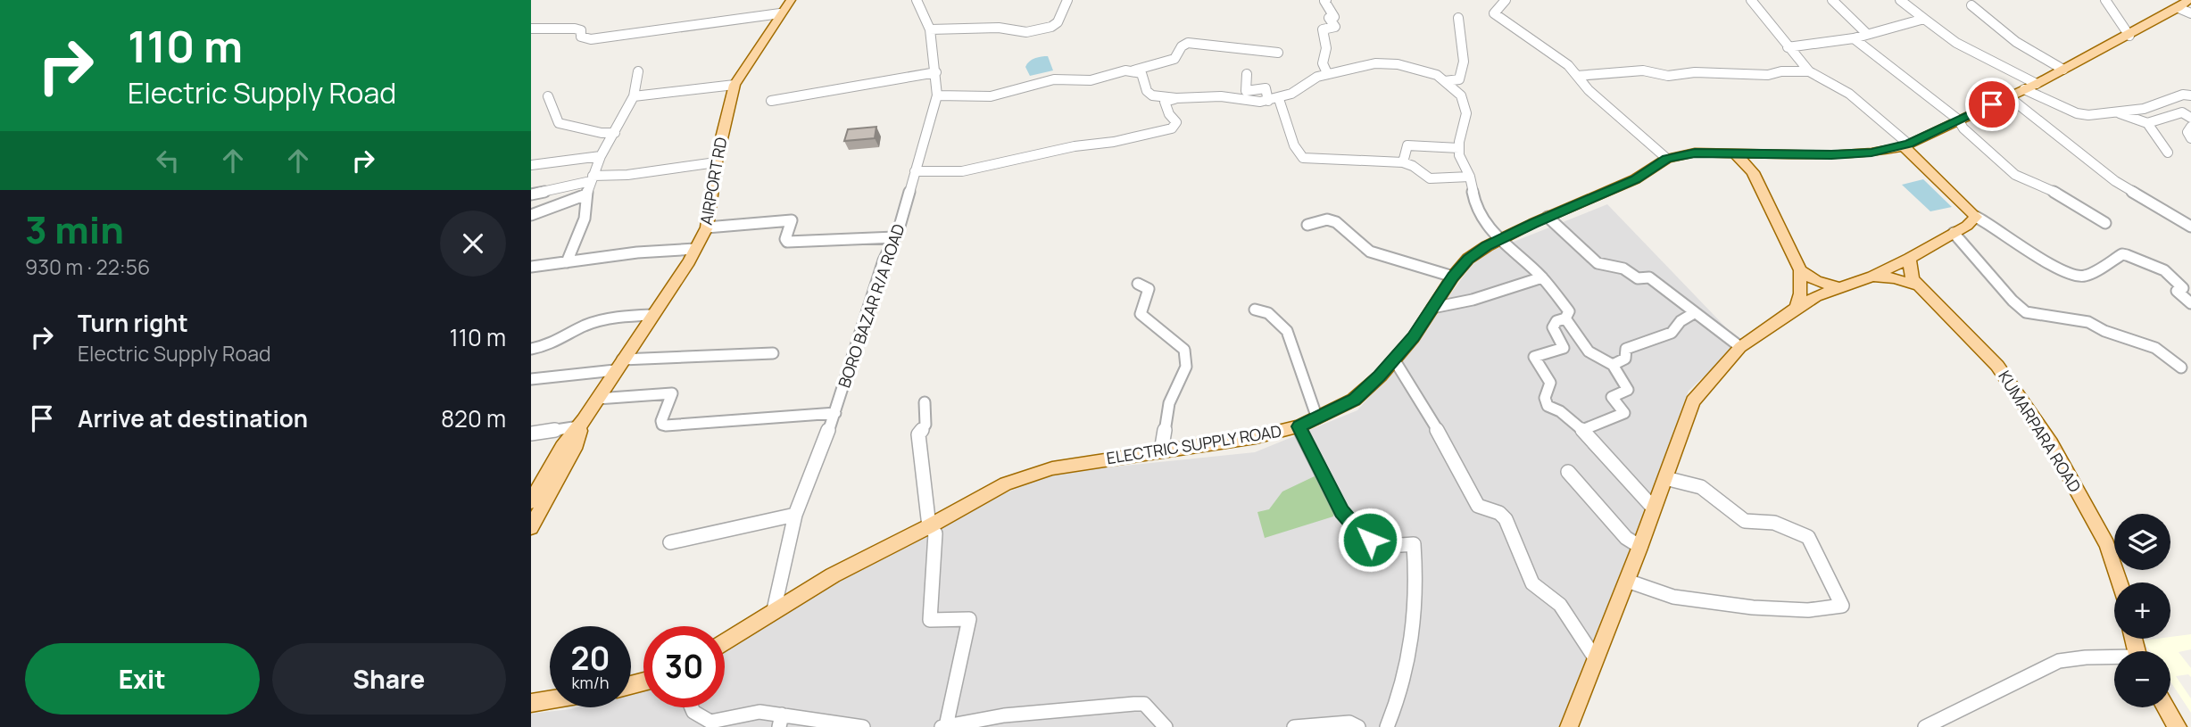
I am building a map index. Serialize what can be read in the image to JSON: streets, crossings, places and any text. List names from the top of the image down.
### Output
{
  "streets": {
    "main road": ["AIRPORT RD", "KUMARPARA ROAD", "ELECTRIC SUPPLY ROAD"],
    "street": ["BORO BAZAR R/A ROAD"]
  },
  "crossings": [
    ["BORO BAZAR R/A ROAD", "ELECTRIC SUPPLY ROAD"]
  ],
  "page": {
    "turn": ["110 m", "Electric Supply Road"],
    "heading": ["3 min", "930 m · 22:56"],
    "list": [
      {
        "name": "Turn right",
        "note": "Electric Supply Road",
        "value": "110 m"
      },
      {
        "name": "Arrive at destination",
        "value": "820 m"
      }
    ],
    "map_buttons": ["+", "−"],
    "speed": "20 km/h",
    "limit": "30",
    "buttons": ["Exit", "Share"]
  }
}
